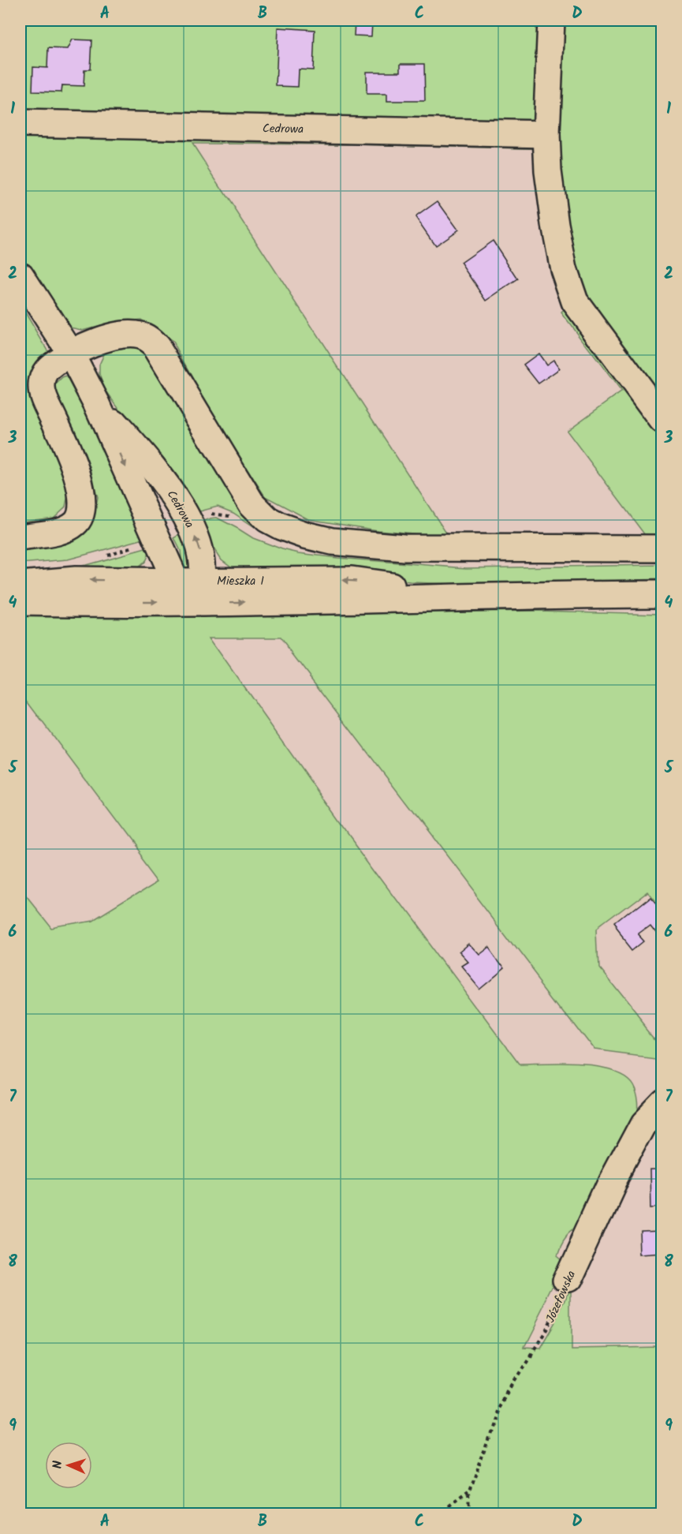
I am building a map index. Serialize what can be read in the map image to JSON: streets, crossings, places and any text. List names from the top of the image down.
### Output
{
  "streets": {
    "street": ["Cedrowa", "Mieszka I", "Józefowska"]
  },
  "crossings": [
    ["Cedrowa", "Mieszka I"]
  ],
  "north": "left",
  "grid": {
    "columns": [
      "A",
      "B",
      "C",
      "D"
    ],
    "rows": [
      "1",
      "2",
      "3",
      "4",
      "5",
      "6",
      "7",
      "8",
      "9"
    ]
  }
}
